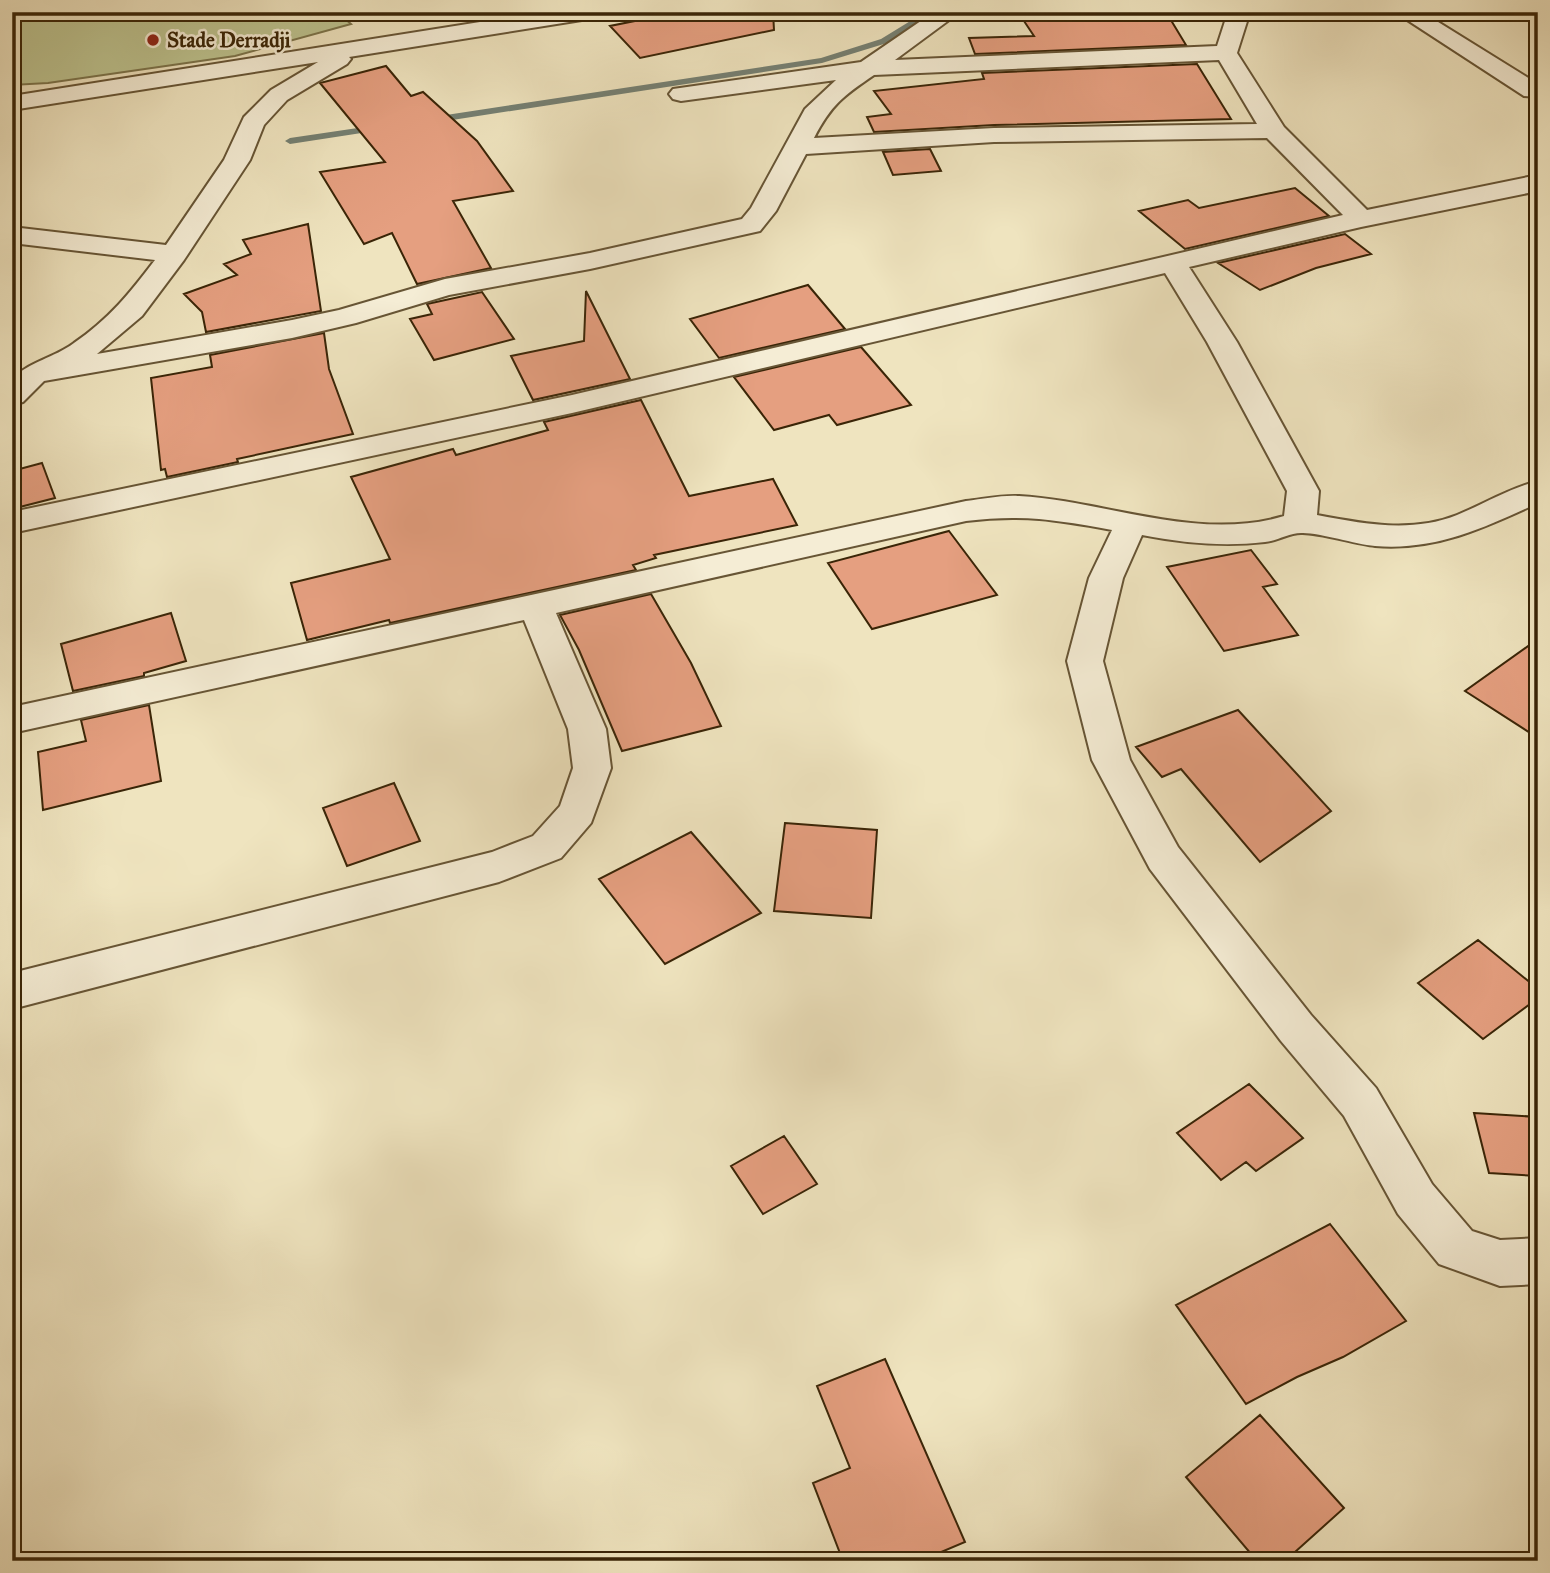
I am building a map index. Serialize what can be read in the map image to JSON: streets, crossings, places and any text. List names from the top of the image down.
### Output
{
  "places": ["Stade Derradji"]
}
